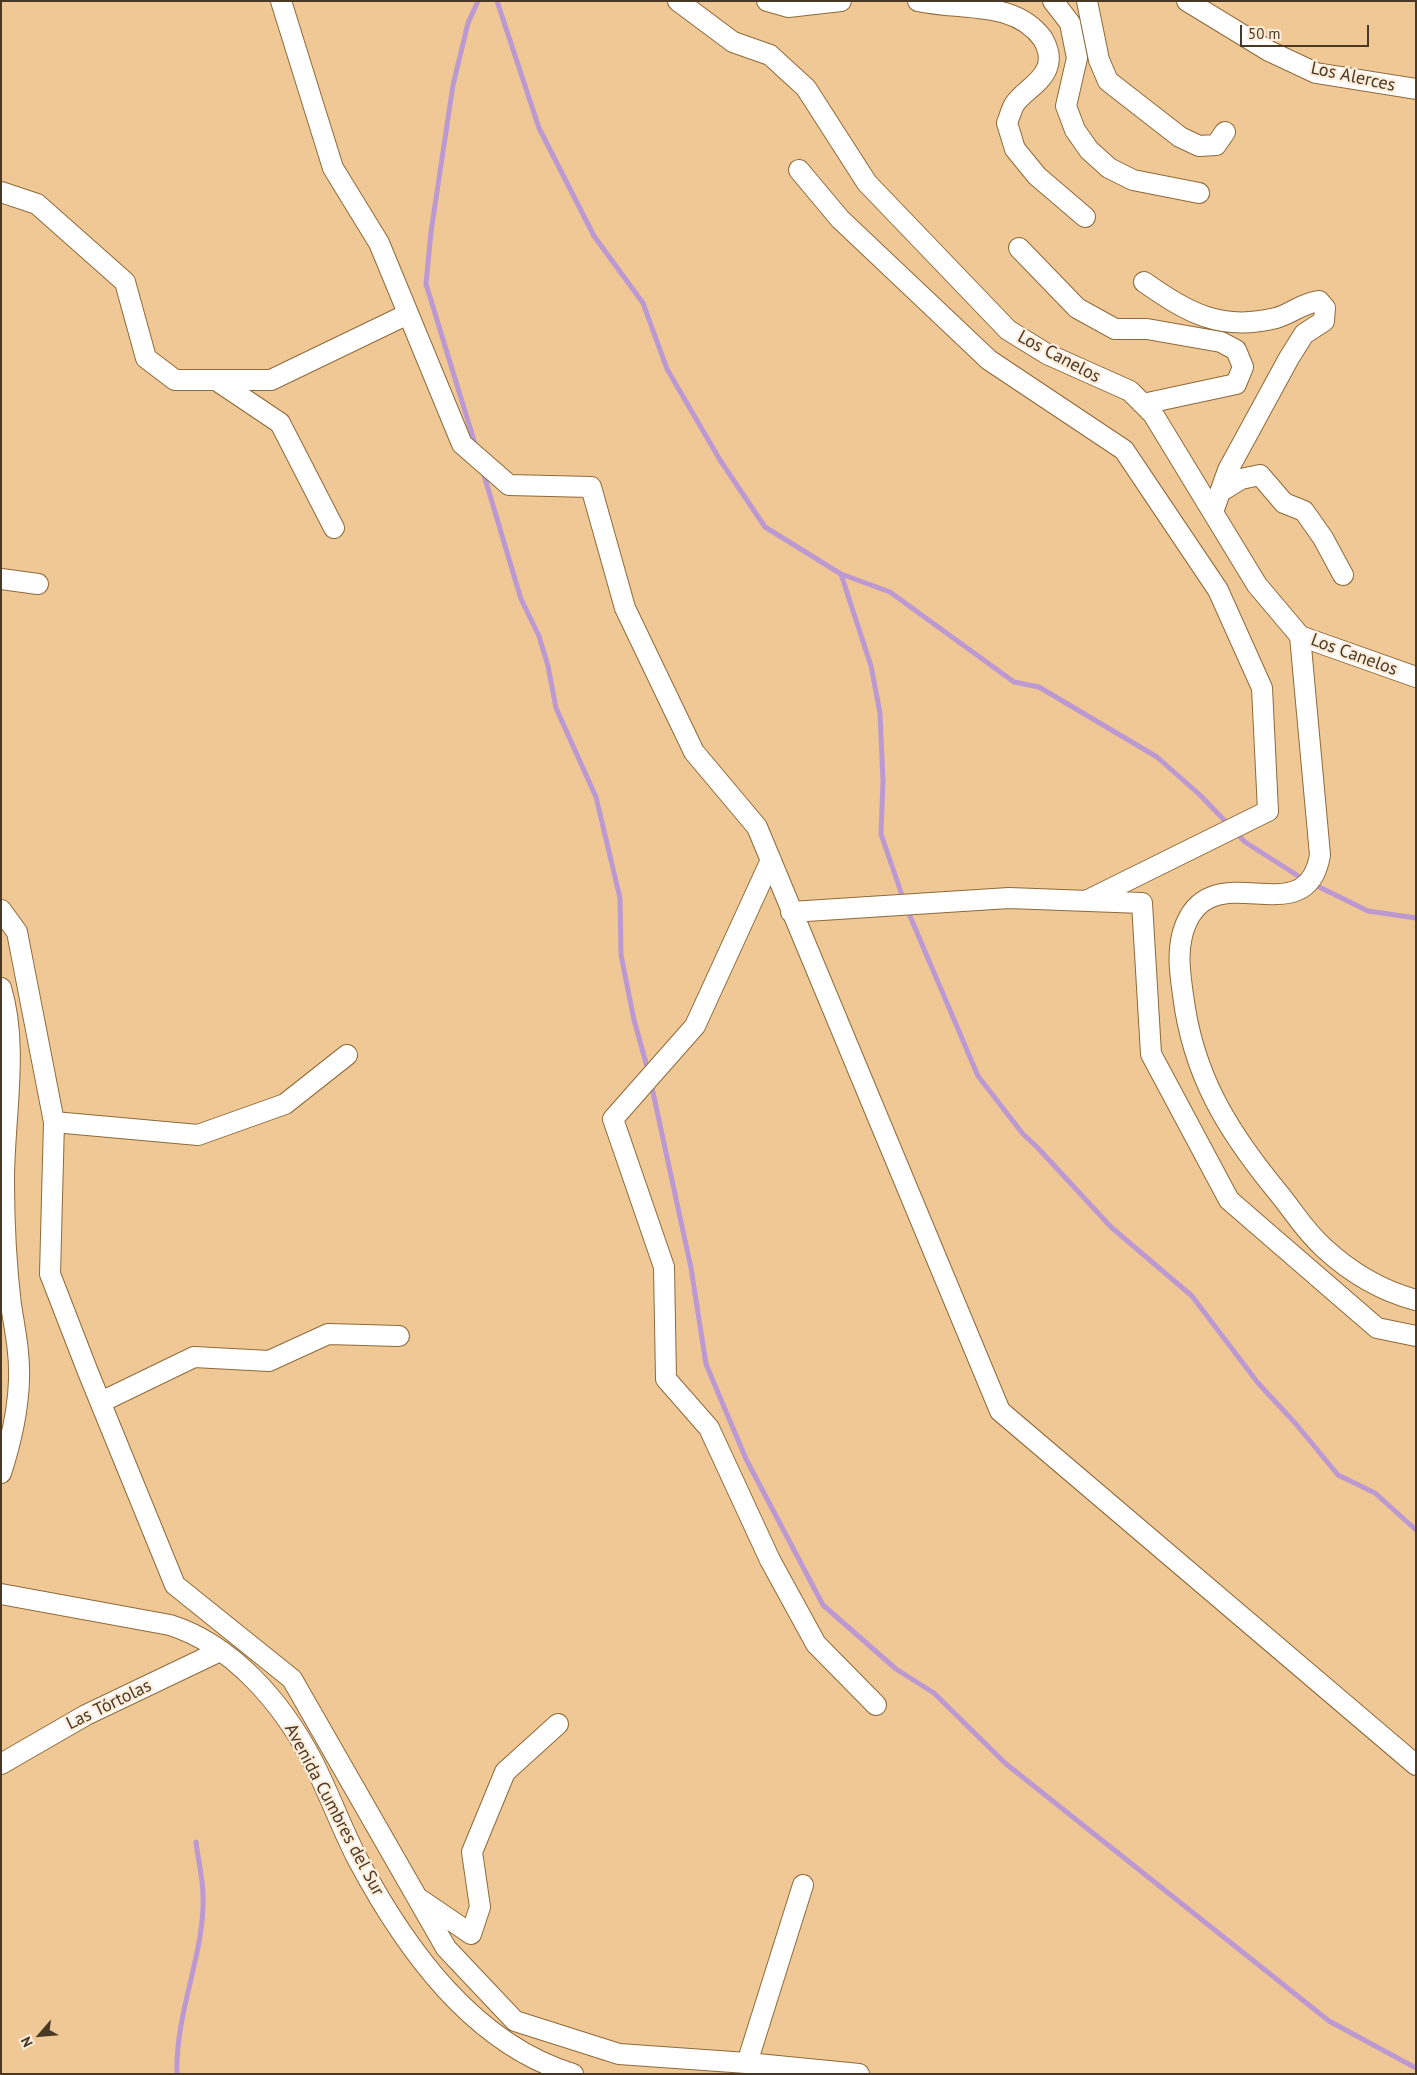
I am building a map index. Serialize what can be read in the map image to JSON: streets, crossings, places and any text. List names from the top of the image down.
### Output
{
  "streets": {
    "street": [
      "Los Alerces",
      "Los Canelos",
      "Las Tórtolas",
      "Avenida Cumbres del Sur"
    ]
  },
  "crossings": [
    ["Las Tórtolas", "Avenida Cumbres del Sur"]
  ],
  "scale_bar": "50 m",
  "north": "bottom left"
}
